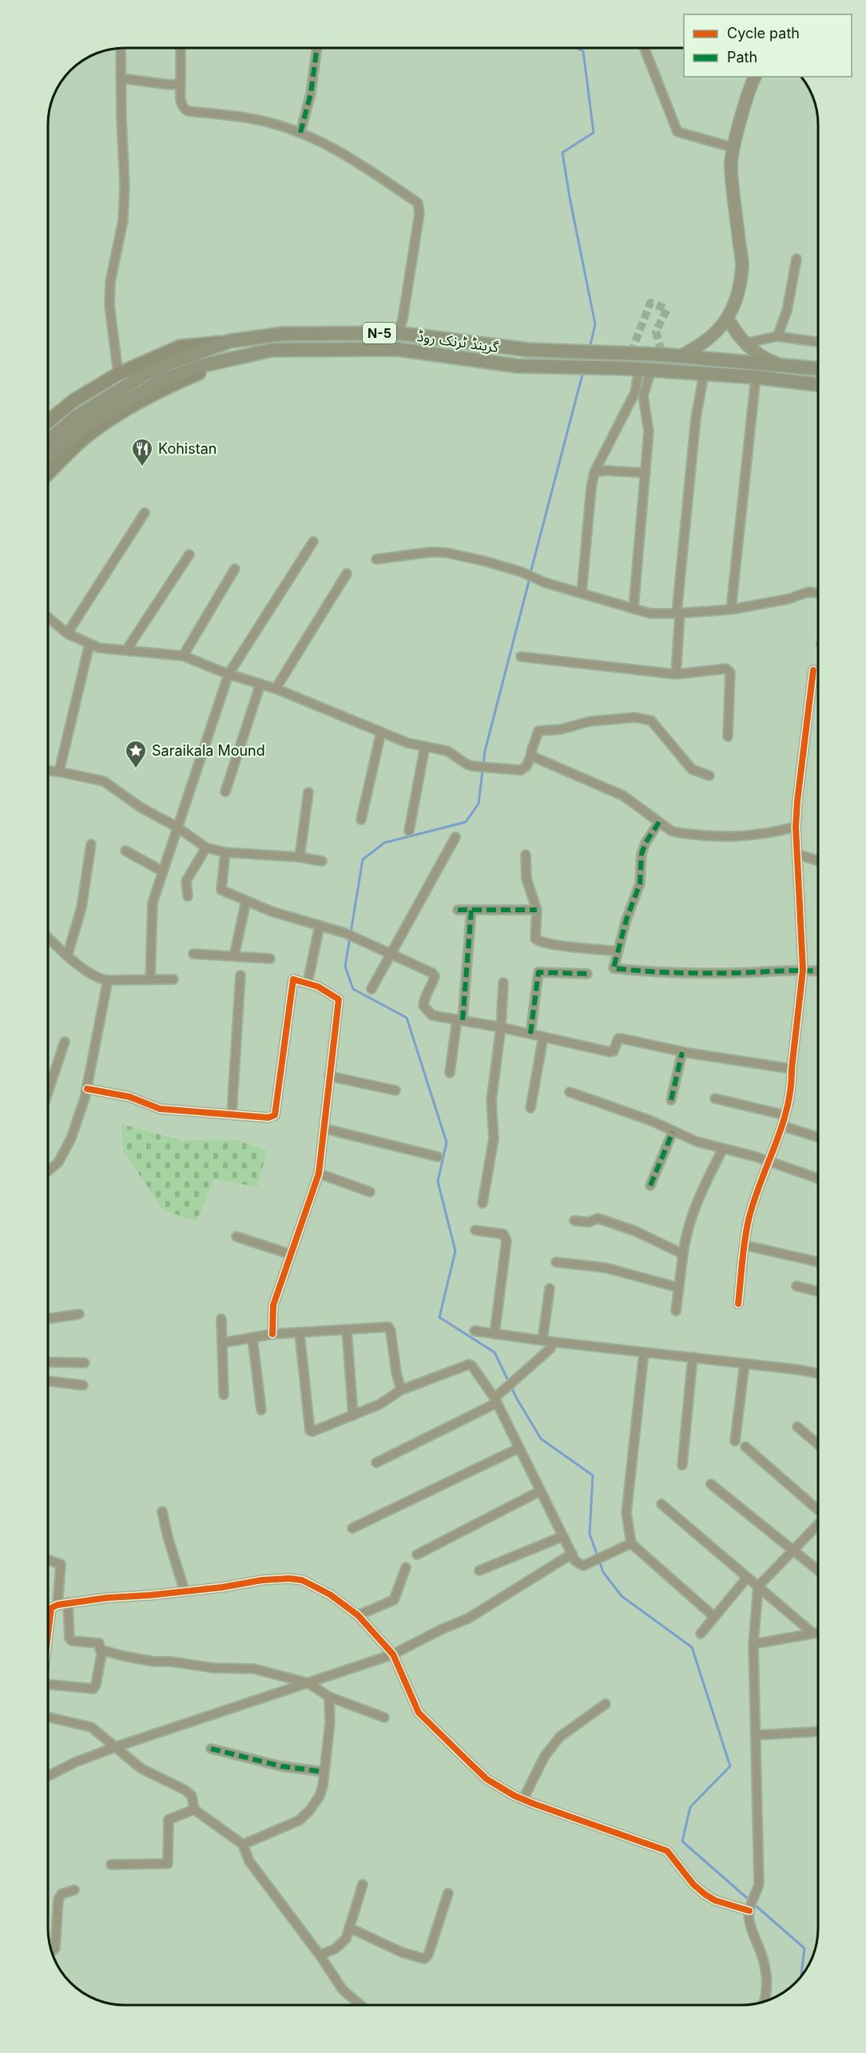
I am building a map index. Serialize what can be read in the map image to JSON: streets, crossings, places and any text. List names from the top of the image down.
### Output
{
  "streets": {
    "highway": ["N-5", "گرینڈ ٹرنک روڈ"]
  },
  "places": {
    "restaurant": ["Kohistan"],
    "place": ["Saraikala Mound"]
  },
  "legend": ["Cycle path", "Path"]
}
